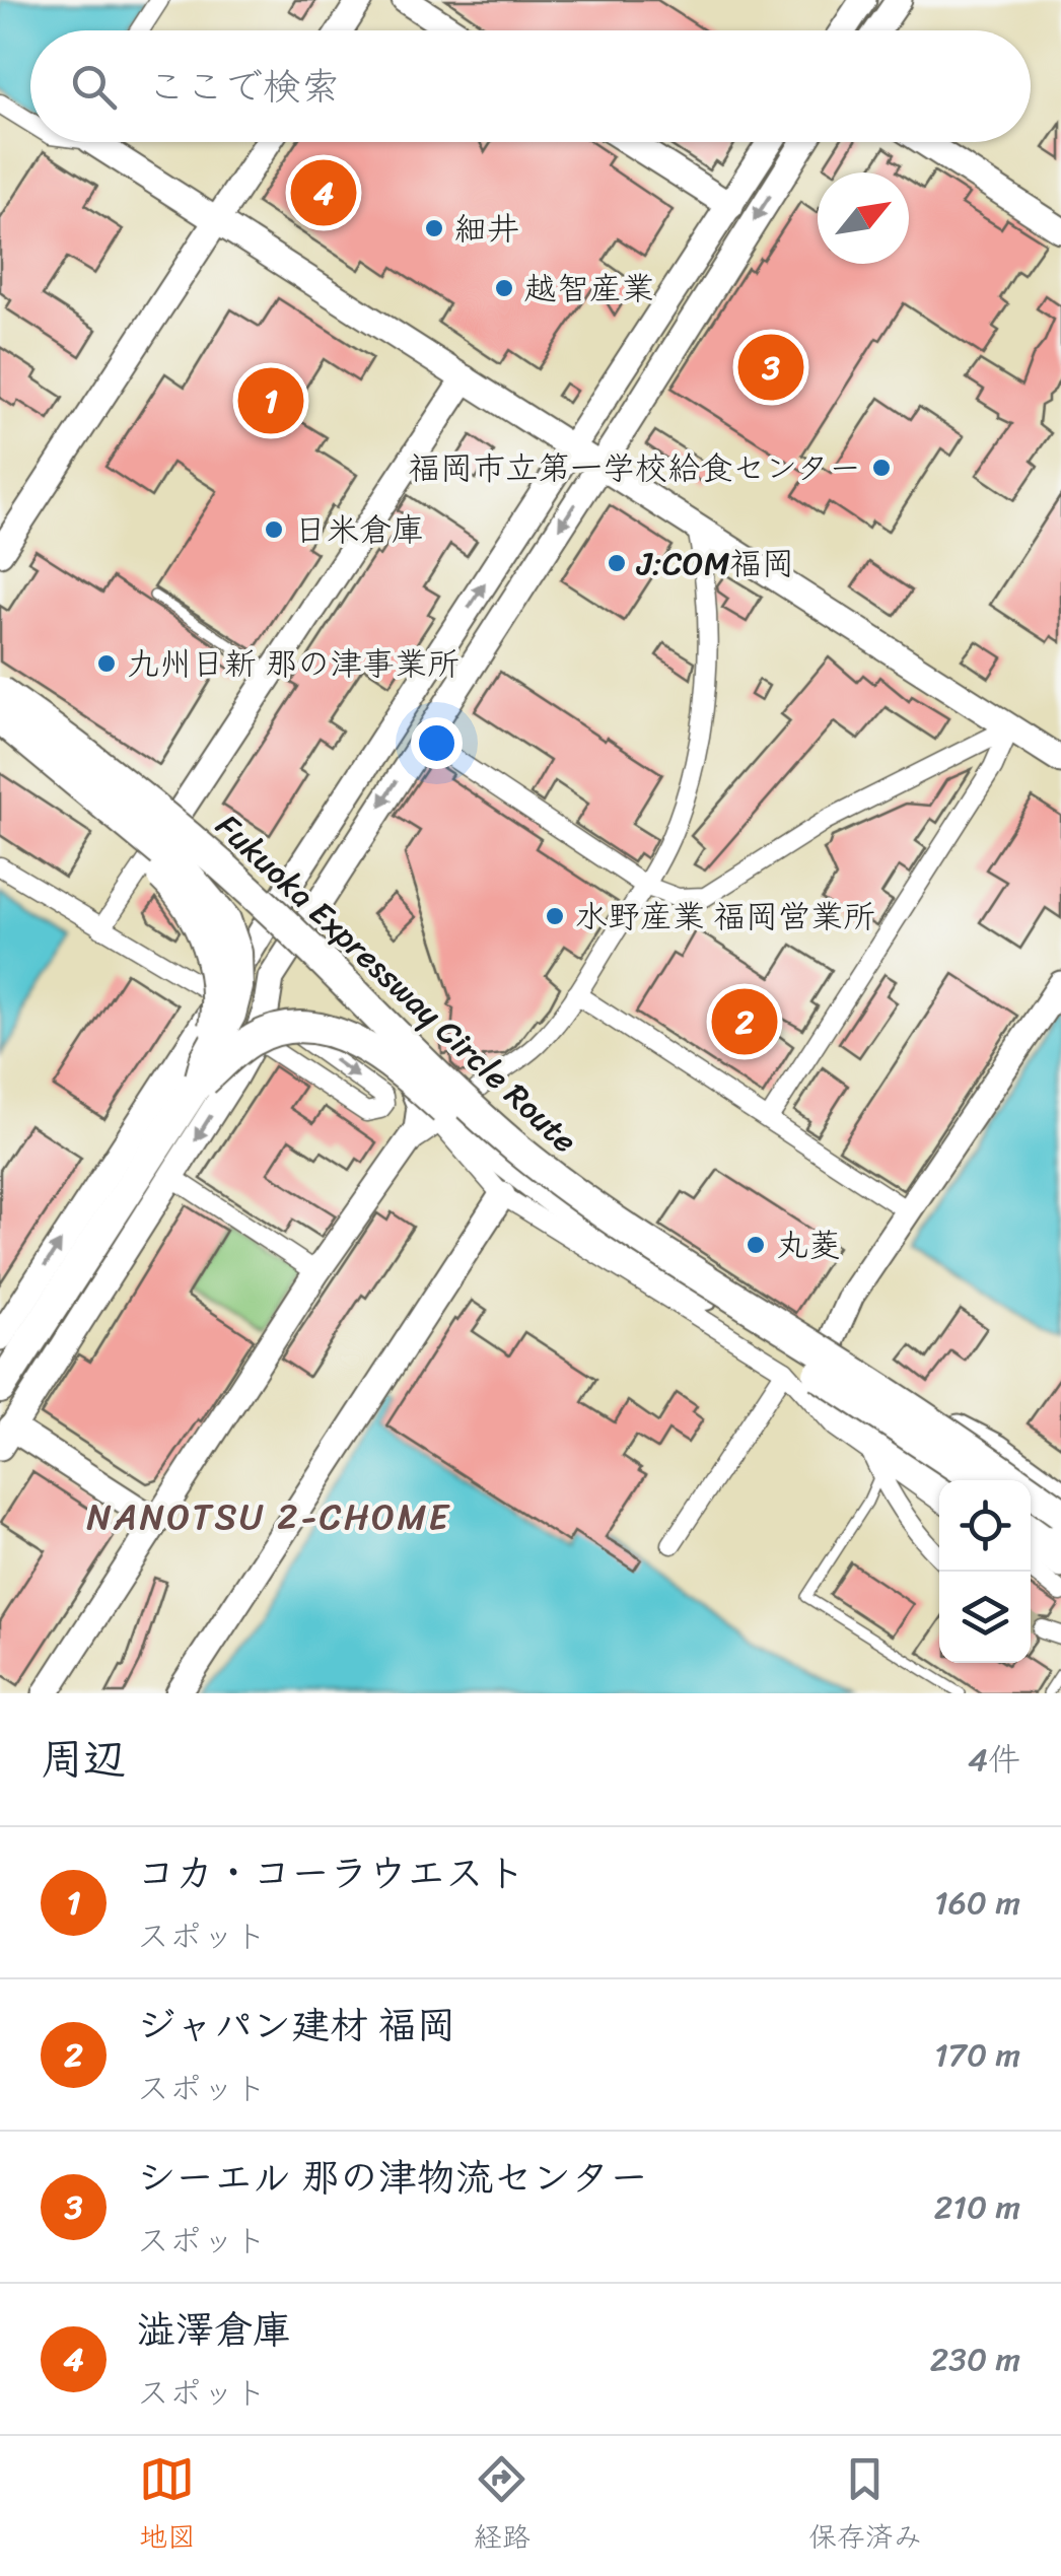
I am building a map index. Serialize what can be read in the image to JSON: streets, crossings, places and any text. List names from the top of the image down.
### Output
{
  "streets": {
    "highway": ["Fukuoka Expressway Circle Route"]
  },
  "districts": ["NANOTSU 2-CHOME"],
  "places": [
    "細井",
    "越智産業",
    "福岡市立第一学校給食センター",
    "日米倉庫",
    "J:COM福岡",
    "九州日新 那の津事業所",
    "水野産業 福岡営業所",
    "丸菱"
  ],
  "north": "top right",
  "page": {
    "search": "ここで検索",
    "pins": [
      "4",
      "3",
      "1",
      "2"
    ],
    "heading": ["周辺", "4件"],
    "list": [
      {
        "mark": "1",
        "name": "コカ・コーラウエスト",
        "note": "スポット",
        "value": "160 m"
      },
      {
        "mark": "2",
        "name": "ジャパン建材 福岡",
        "note": "スポット",
        "value": "170 m"
      },
      {
        "mark": "3",
        "name": "シーエル 那の津物流センター",
        "note": "スポット",
        "value": "210 m"
      },
      {
        "mark": "4",
        "name": "澁澤倉庫",
        "note": "スポット",
        "value": "230 m"
      }
    ],
    "nav": ["地図", "経路", "保存済み"]
  }
}
